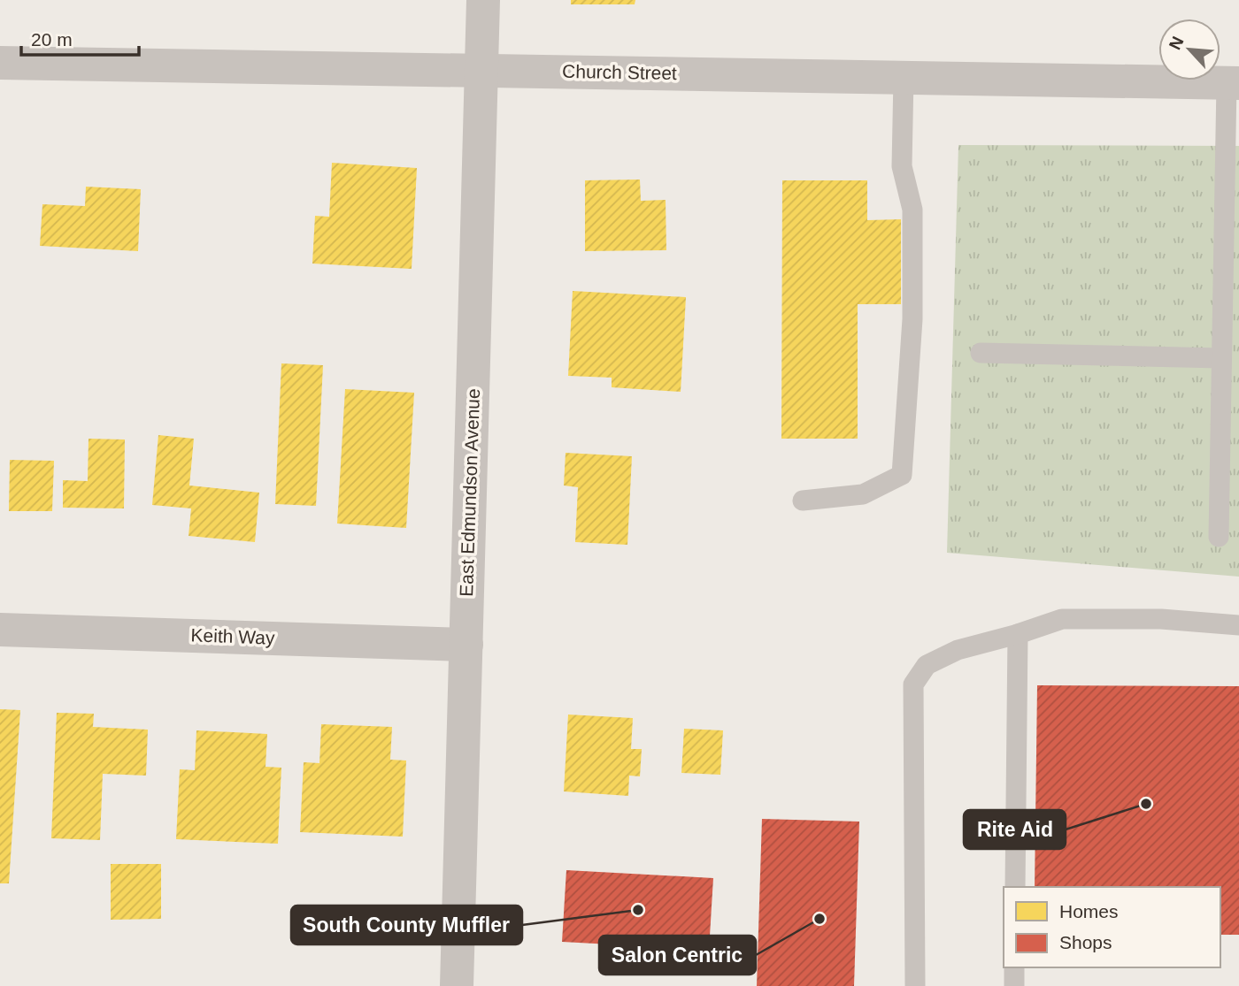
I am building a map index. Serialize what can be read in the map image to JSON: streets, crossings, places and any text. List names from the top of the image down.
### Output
{
  "streets": {
    "street": ["Church Street", "East Edmundson Avenue", "Keith Way"]
  },
  "crossings": [
    ["Church Street", "East Edmundson Avenue"],
    ["East Edmundson Avenue", "Keith Way"]
  ],
  "places": ["Rite Aid", "South County Muffler", "Salon Centric"],
  "legend": ["Homes", "Shops"],
  "scale_bar": "20 m",
  "north": "top left"
}
